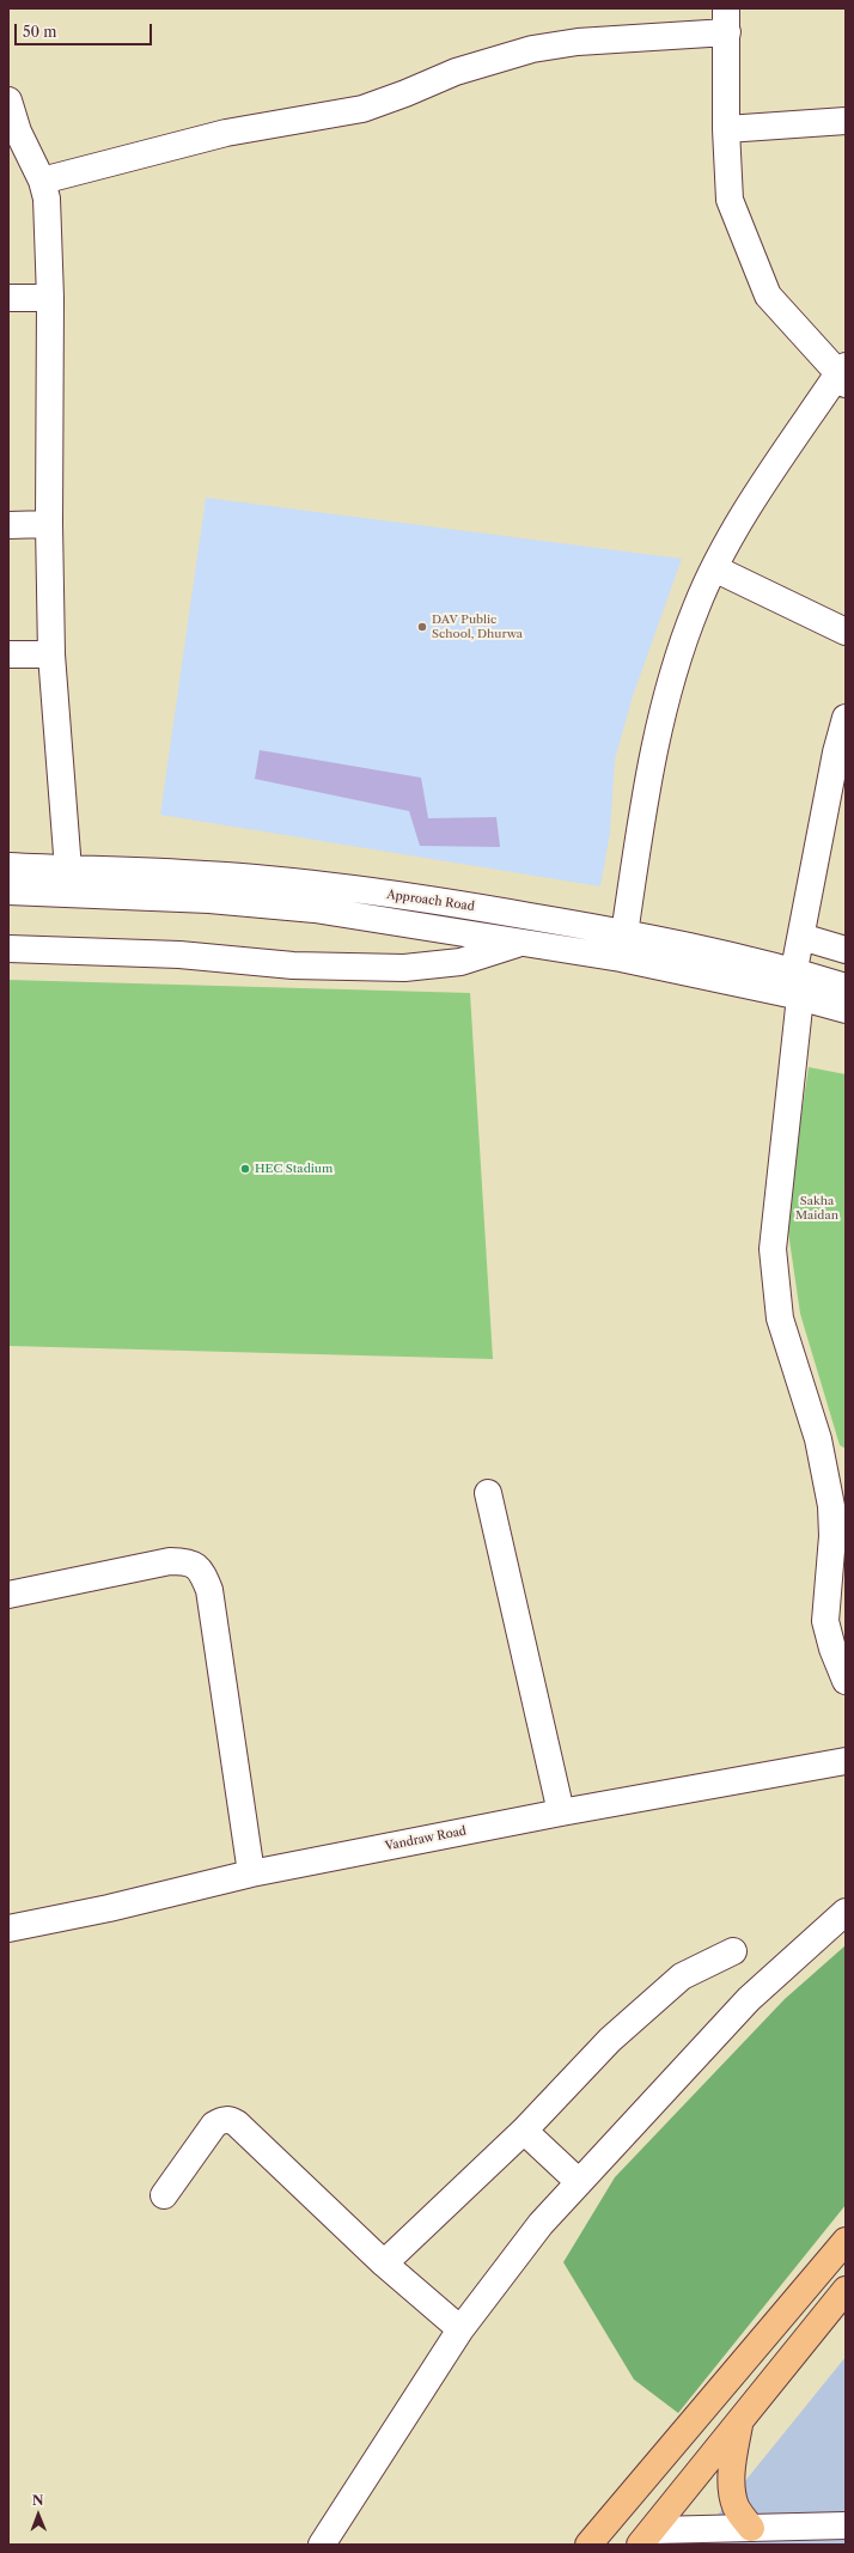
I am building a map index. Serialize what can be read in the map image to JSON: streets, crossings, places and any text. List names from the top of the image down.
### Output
{
  "streets": {
    "street": ["Approach Road", "Vandraw Road"]
  },
  "parks": ["Sakha Maidan"],
  "places": ["DAV Public School, Dhurwa", "HEC Stadium"],
  "scale_bar": "50 m",
  "north": "top"
}
